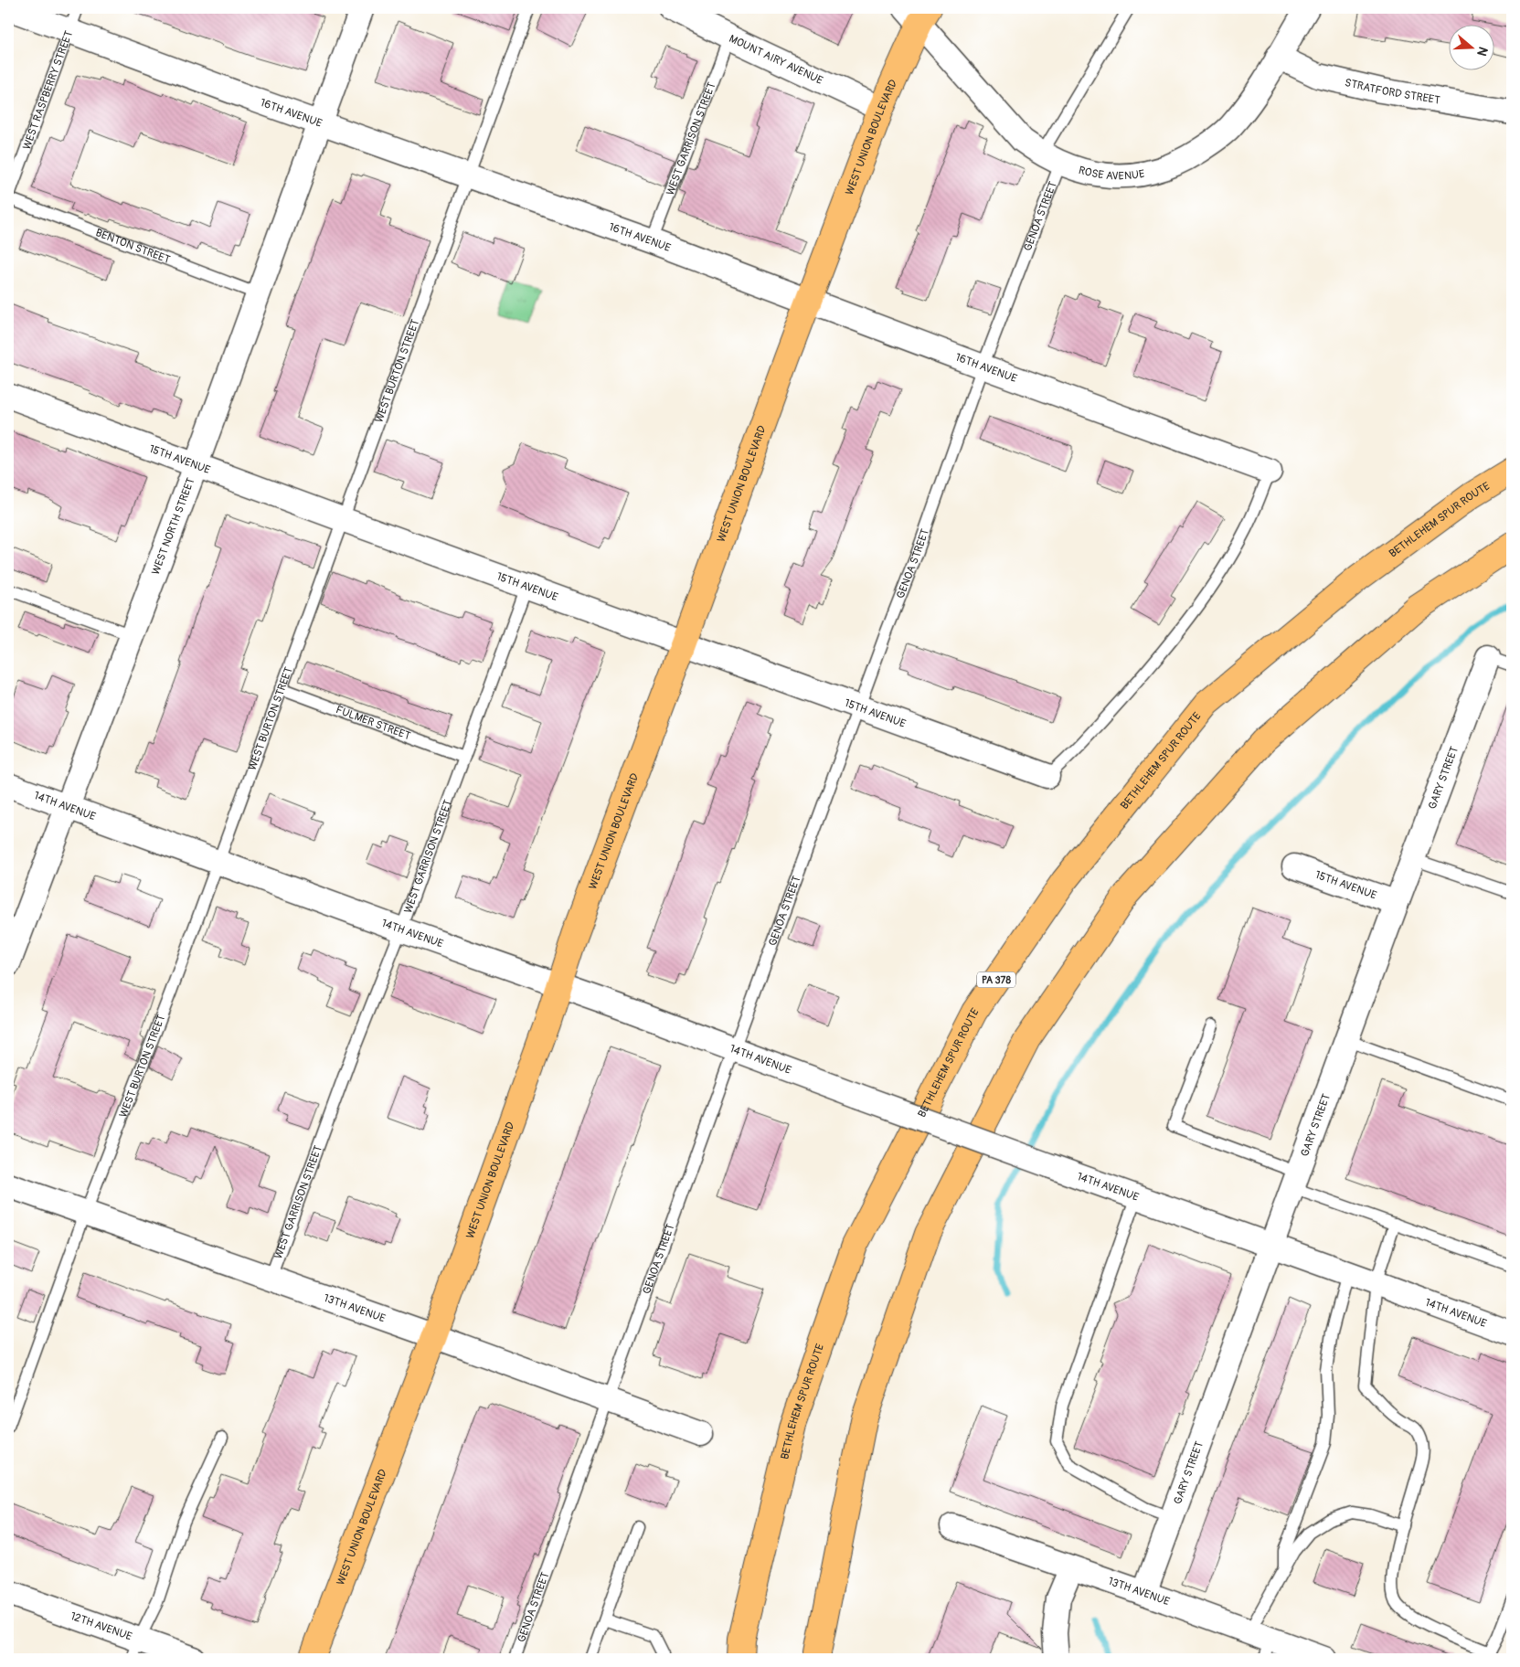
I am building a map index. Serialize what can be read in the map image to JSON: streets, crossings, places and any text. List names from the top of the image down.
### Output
{
  "streets": {
    "main road": ["WEST UNION BOULEVARD", "BETHLEHEM SPUR ROUTE", "PA 378"],
    "street": [
      "MOUNT AIRY AVENUE",
      "STRATFORD STREET",
      "16TH AVENUE",
      "ROSE AVENUE",
      "15TH AVENUE",
      "WEST NORTH STREET",
      "GARY STREET",
      "14TH AVENUE",
      "13TH AVENUE",
      "12TH AVENUE"
    ],
    "lane": [
      "WEST RASPBERRY STREET",
      "WEST GARRISON STREET",
      "GENOA STREET",
      "BENTON STREET",
      "WEST BURTON STREET",
      "FULMER STREET"
    ]
  },
  "crossings": [
    ["MOUNT AIRY AVENUE", "WEST UNION BOULEVARD"],
    ["MOUNT AIRY AVENUE", "WEST GARRISON STREET"],
    ["WEST RASPBERRY STREET", "16TH AVENUE"],
    ["WEST RASPBERRY STREET", "BENTON STREET"],
    ["STRATFORD STREET", "ROSE AVENUE"],
    ["16TH AVENUE", "WEST UNION BOULEVARD"],
    ["16TH AVENUE", "WEST GARRISON STREET"],
    ["16TH AVENUE", "GENOA STREET"],
    ["16TH AVENUE", "WEST BURTON STREET"],
    ["16TH AVENUE", "WEST NORTH STREET"],
    ["WEST UNION BOULEVARD", "ROSE AVENUE"],
    ["WEST UNION BOULEVARD", "15TH AVENUE"],
    ["WEST UNION BOULEVARD", "14TH AVENUE"],
    ["WEST UNION BOULEVARD", "13TH AVENUE"],
    ["WEST GARRISON STREET", "15TH AVENUE"],
    ["WEST GARRISON STREET", "FULMER STREET"],
    ["WEST GARRISON STREET", "14TH AVENUE"],
    ["WEST GARRISON STREET", "13TH AVENUE"],
    ["ROSE AVENUE", "GENOA STREET"],
    ["GENOA STREET", "15TH AVENUE"],
    ["GENOA STREET", "14TH AVENUE"],
    ["GENOA STREET", "13TH AVENUE"],
    ["BENTON STREET", "WEST NORTH STREET"],
    ["WEST BURTON STREET", "15TH AVENUE"],
    ["WEST BURTON STREET", "FULMER STREET"],
    ["WEST BURTON STREET", "14TH AVENUE"],
    ["WEST BURTON STREET", "13TH AVENUE"],
    ["15TH AVENUE", "WEST NORTH STREET"],
    ["15TH AVENUE", "GARY STREET"],
    ["WEST NORTH STREET", "14TH AVENUE"],
    ["GARY STREET", "14TH AVENUE"],
    ["GARY STREET", "13TH AVENUE"]
  ],
  "north": "right"
}
